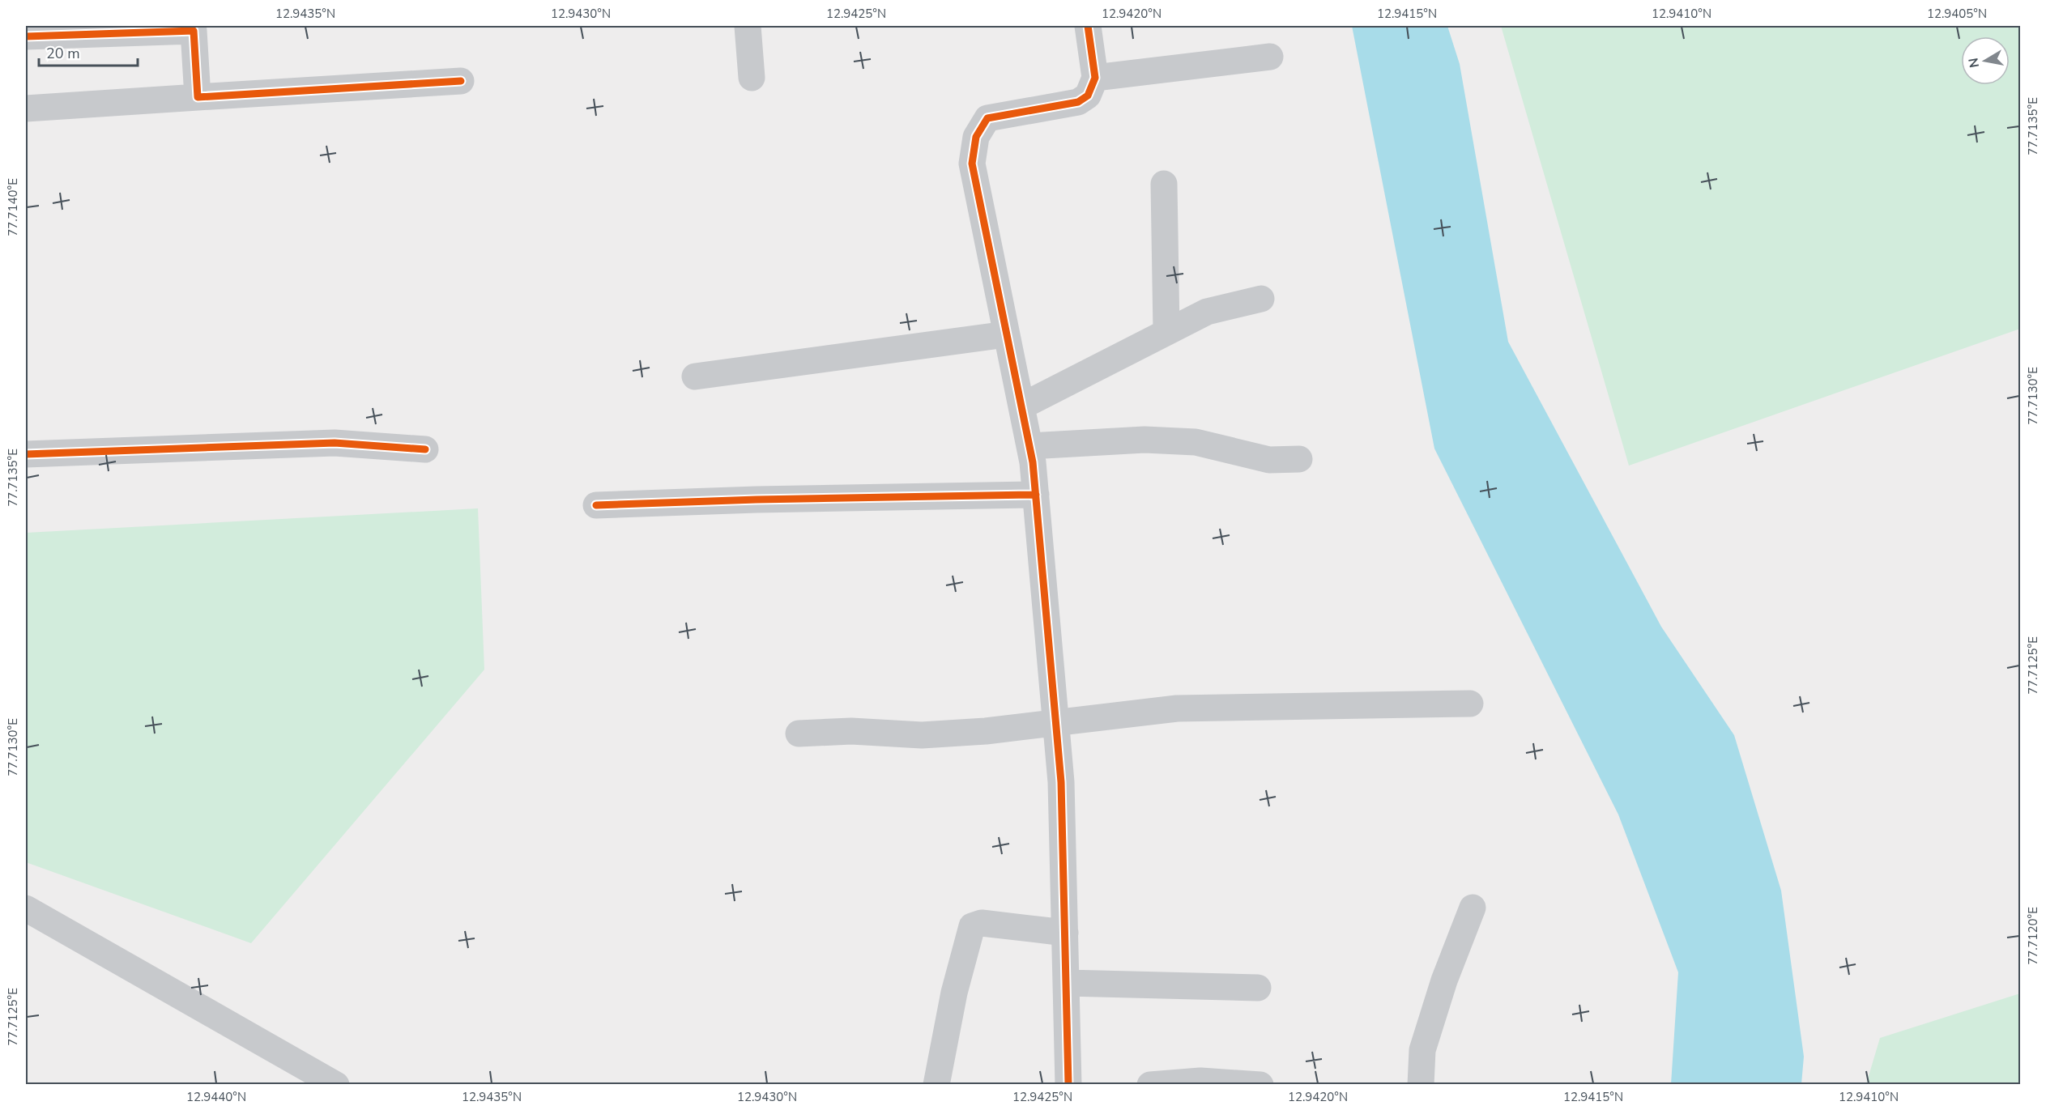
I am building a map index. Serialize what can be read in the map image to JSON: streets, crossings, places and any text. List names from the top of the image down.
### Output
{
  "scale_bar": "20 m",
  "north": "left",
  "coordinates": [
    "12.9435°N",
    "12.9430°N",
    "12.9425°N",
    "12.9420°N",
    "12.9415°N",
    "12.9410°N",
    "12.9405°N",
    "77.7135°E",
    "77.7140°E",
    "77.7130°E",
    "77.7125°E",
    "77.7120°E",
    "12.9440°N"
  ]
}
